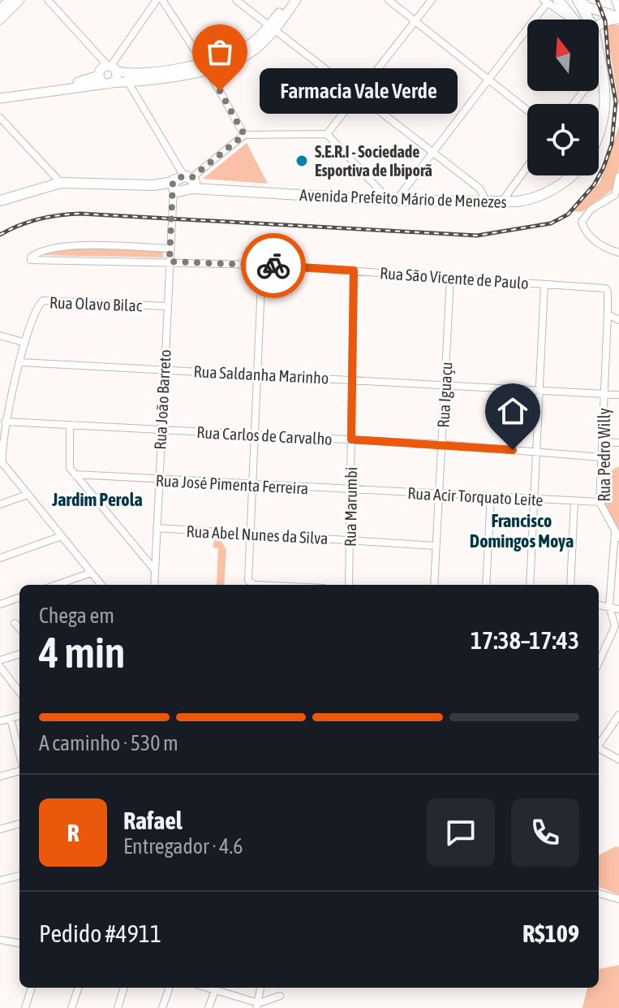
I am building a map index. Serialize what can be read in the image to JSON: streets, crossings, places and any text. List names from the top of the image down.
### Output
{
  "streets": {
    "main road": ["Avenida Prefeito Mário de Menezes"],
    "street": [
      "Rua São Vicente de Paulo",
      "Rua Olavo Bilac",
      "Rua Saldanha Marinho",
      "Rua Iguaçu",
      "Rua João Barreto",
      "Rua Carlos de Carvalho",
      "Rua Pedro Willy",
      "Rua José Pimenta Ferreira",
      "Rua Acir Torquato Leite",
      "Rua Marumbi",
      "Rua Abel Nunes da Silva"
    ]
  },
  "crossings": [
    ["Avenida Prefeito Mário de Menezes", "Rua João Barreto"],
    ["Rua São Vicente de Paulo", "Rua Iguaçu"],
    ["Rua São Vicente de Paulo", "Rua João Barreto"],
    ["Rua São Vicente de Paulo", "Rua Pedro Willy"],
    ["Rua São Vicente de Paulo", "Rua Marumbi"],
    ["Rua Olavo Bilac", "Rua Saldanha Marinho"],
    ["Rua Olavo Bilac", "Rua João Barreto"],
    ["Rua Olavo Bilac", "Rua Carlos de Carvalho"],
    ["Rua Saldanha Marinho", "Rua Iguaçu"],
    ["Rua Saldanha Marinho", "Rua João Barreto"],
    ["Rua Saldanha Marinho", "Rua Pedro Willy"],
    ["Rua Saldanha Marinho", "Rua Marumbi"],
    ["Rua Iguaçu", "Rua Carlos de Carvalho"],
    ["Rua Iguaçu", "Rua Acir Torquato Leite"],
    ["Rua Iguaçu", "Rua Abel Nunes da Silva"],
    ["Rua João Barreto", "Rua Carlos de Carvalho"],
    ["Rua João Barreto", "Rua José Pimenta Ferreira"],
    ["Rua João Barreto", "Rua Abel Nunes da Silva"],
    ["Rua Carlos de Carvalho", "Rua Pedro Willy"],
    ["Rua Carlos de Carvalho", "Rua Marumbi"],
    ["Rua Pedro Willy", "Rua Acir Torquato Leite"],
    ["Rua José Pimenta Ferreira", "Rua Acir Torquato Leite"],
    ["Rua José Pimenta Ferreira", "Rua Marumbi"],
    ["Rua Acir Torquato Leite", "Rua Marumbi"],
    ["Rua Marumbi", "Rua Abel Nunes da Silva"]
  ],
  "districts": ["Jardim Perola", "Francisco Domingos Moya"],
  "places": ["Farmacia Vale Verde", "S.E.R.I - Sociedade Esportiva de Ibiporã"],
  "north": "top",
  "page": {
    "bubble": "Farmacia Vale Verde",
    "heading": ["4 min", "Chega em", "17:38–17:43"],
    "panel": [
      "Rafael",
      "Entregador · 4.6",
      "Pedido #4911",
      "R$109"
    ],
    "bar": "A caminho · 530 m",
    "round": "R"
  }
}
